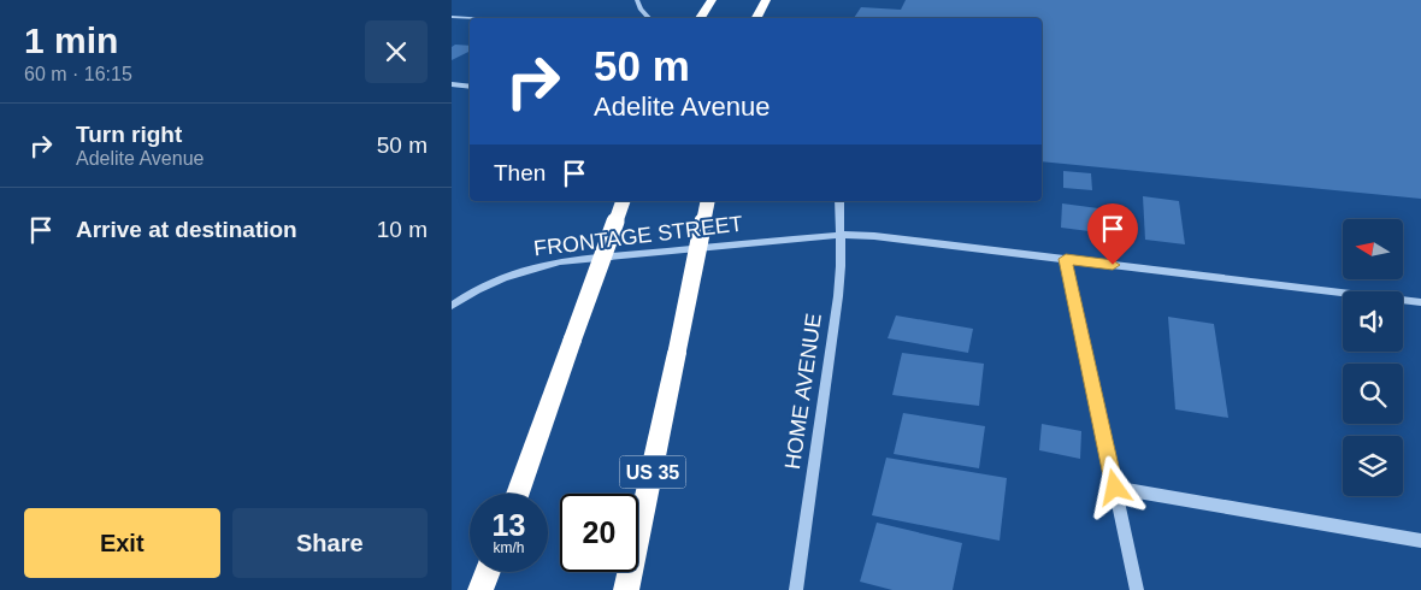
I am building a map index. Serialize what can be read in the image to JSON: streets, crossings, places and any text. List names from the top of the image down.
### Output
{
  "streets": {
    "highway": ["US 35"],
    "street": ["FRONTAGE STREET", "HOME AVENUE"]
  },
  "crossings": [
    ["FRONTAGE STREET", "HOME AVENUE"]
  ],
  "north": "left",
  "page": {
    "heading": ["1 min", "60 m · 16:15"],
    "turn": ["50 m", "Adelite Avenue"],
    "list": [
      {
        "name": "Turn right",
        "note": "Adelite Avenue",
        "value": "50 m"
      },
      {
        "name": "Arrive at destination",
        "value": "10 m"
      }
    ],
    "then": "Then",
    "speed": "13 km/h",
    "limit": "20",
    "buttons": ["Exit", "Share"]
  }
}
